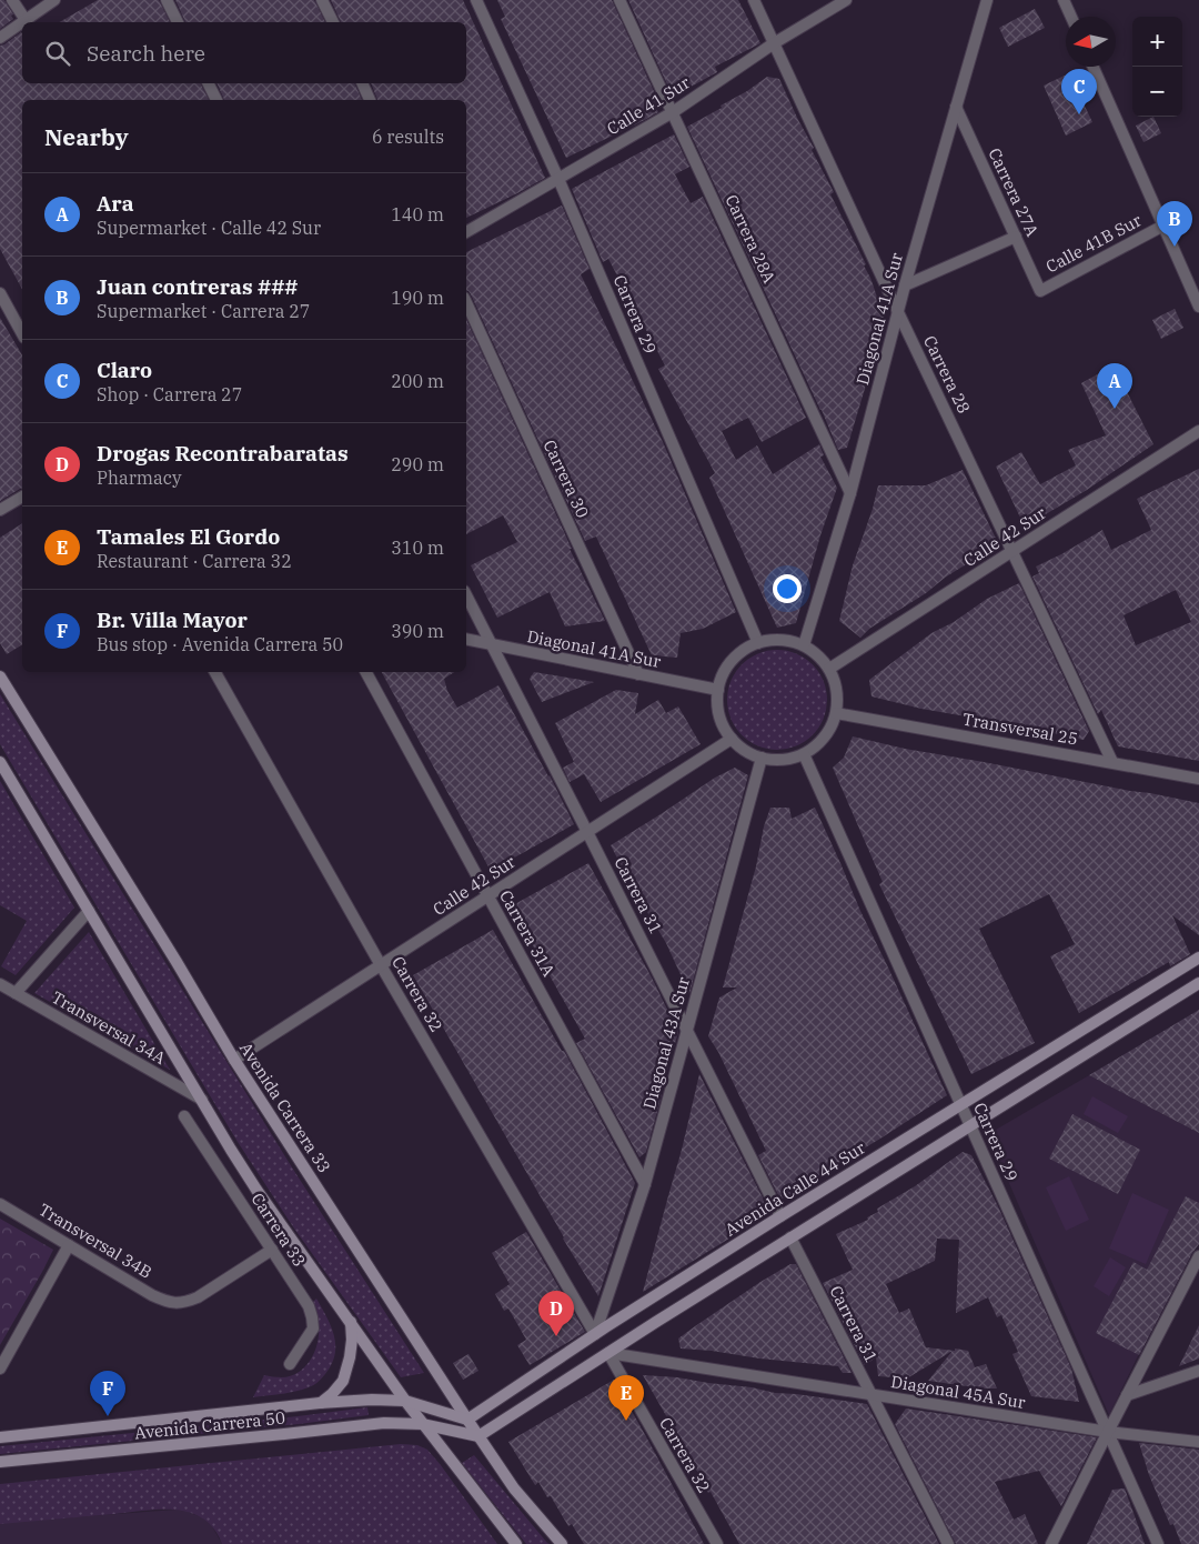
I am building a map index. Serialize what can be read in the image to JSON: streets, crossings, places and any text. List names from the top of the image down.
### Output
{
  "streets": {
    "main road": ["Avenida Carrera 33", "Avenida Calle 44 Sur", "Avenida Carrera 50"],
    "street": [
      "Calle 41 Sur",
      "Carrera 27A",
      "Carrera 28A",
      "Calle 41B Sur",
      "Carrera 29",
      "Diagonal 41A Sur",
      "Carrera 28",
      "Carrera 30",
      "Calle 42 Sur",
      "Transversal 25",
      "Carrera 31",
      "Carrera 31A",
      "Carrera 32",
      "Transversal 34A",
      "Diagonal 43A Sur",
      "Carrera 33",
      "Transversal 34B",
      "Diagonal 45A Sur"
    ]
  },
  "crossings": [
    ["Calle 41 Sur", "Carrera 28A"],
    ["Calle 41 Sur", "Carrera 29"],
    ["Calle 41 Sur", "Carrera 28"],
    ["Carrera 27A", "Calle 41B Sur"],
    ["Carrera 27A", "Diagonal 41A Sur"],
    ["Carrera 28A", "Diagonal 41A Sur"],
    ["Carrera 29", "Diagonal 41A Sur"],
    ["Carrera 29", "Calle 42 Sur"],
    ["Carrera 29", "Transversal 25"],
    ["Carrera 29", "Diagonal 43A Sur"],
    ["Carrera 29", "Avenida Calle 44 Sur"],
    ["Carrera 29", "Diagonal 45A Sur"],
    ["Diagonal 41A Sur", "Carrera 28"],
    ["Diagonal 41A Sur", "Carrera 30"],
    ["Diagonal 41A Sur", "Calle 42 Sur"],
    ["Diagonal 41A Sur", "Transversal 25"],
    ["Diagonal 41A Sur", "Carrera 31"],
    ["Diagonal 41A Sur", "Diagonal 43A Sur"],
    ["Carrera 28", "Calle 42 Sur"],
    ["Carrera 28", "Transversal 25"],
    ["Calle 42 Sur", "Transversal 25"],
    ["Calle 42 Sur", "Carrera 31"],
    ["Calle 42 Sur", "Carrera 31A"],
    ["Calle 42 Sur", "Carrera 32"],
    ["Calle 42 Sur", "Diagonal 43A Sur"],
    ["Calle 42 Sur", "Avenida Carrera 33"],
    ["Transversal 25", "Diagonal 43A Sur"],
    ["Carrera 31", "Diagonal 43A Sur"],
    ["Carrera 31", "Avenida Calle 44 Sur"],
    ["Carrera 31", "Diagonal 45A Sur"],
    ["Carrera 31A", "Diagonal 43A Sur"],
    ["Carrera 32", "Diagonal 43A Sur"],
    ["Carrera 32", "Avenida Calle 44 Sur"],
    ["Carrera 32", "Diagonal 45A Sur"],
    ["Diagonal 43A Sur", "Avenida Calle 44 Sur"],
    ["Avenida Carrera 33", "Avenida Calle 44 Sur"],
    ["Carrera 33", "Transversal 34B"]
  ],
  "north": "left",
  "page": {
    "map_buttons": ["+", "−"],
    "search": "Search here",
    "pins": [
      "C",
      "B",
      "A",
      "D",
      "F",
      "E"
    ],
    "heading": ["Nearby", "6 results"],
    "list": [
      {
        "mark": "A",
        "name": "Ara",
        "note": "Supermarket · Calle 42 Sur",
        "value": "140 m"
      },
      {
        "mark": "B",
        "name": "Juan contreras ###",
        "note": "Supermarket · Carrera 27",
        "value": "190 m"
      },
      {
        "mark": "C",
        "name": "Claro",
        "note": "Shop · Carrera 27",
        "value": "200 m"
      },
      {
        "mark": "D",
        "name": "Drogas Recontrabaratas",
        "note": "Pharmacy",
        "value": "290 m"
      },
      {
        "mark": "E",
        "name": "Tamales El Gordo",
        "note": "Restaurant · Carrera 32",
        "value": "310 m"
      },
      {
        "mark": "F",
        "name": "Br. Villa Mayor",
        "note": "Bus stop · Avenida Carrera 50",
        "value": "390 m"
      }
    ]
  }
}
